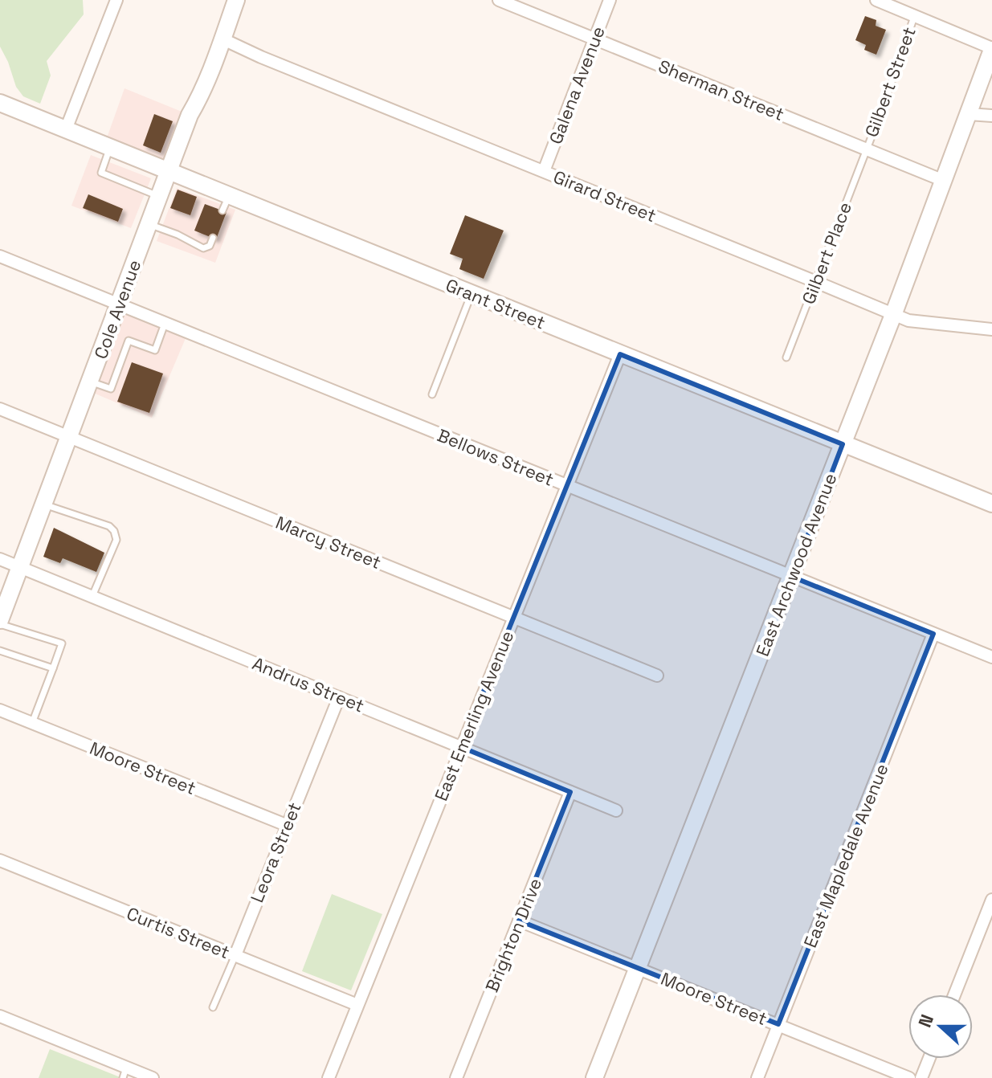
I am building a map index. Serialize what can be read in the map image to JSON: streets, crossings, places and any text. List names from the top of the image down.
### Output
{
  "streets": {
    "street": [
      "Galena Avenue",
      "Sherman Street",
      "Girard Street",
      "Grant Street",
      "Cole Avenue",
      "Bellows Street",
      "Marcy Street",
      "East Archwood Avenue",
      "Andrus Street",
      "East Emerling Avenue",
      "Moore Street",
      "Leora Street",
      "East Mapledale Avenue",
      "Curtis Street",
      "Brighton Drive"
    ],
    "lane": ["Gilbert Street", "Gilbert Place"]
  },
  "crossings": [
    ["Gilbert Street", "Sherman Street"],
    ["Gilbert Street", "Gilbert Place"],
    ["Galena Avenue", "Sherman Street"],
    ["Galena Avenue", "Girard Street"],
    ["Sherman Street", "Gilbert Place"],
    ["Sherman Street", "East Archwood Avenue"],
    ["Girard Street", "Gilbert Place"],
    ["Girard Street", "Cole Avenue"],
    ["Girard Street", "East Archwood Avenue"],
    ["Grant Street", "Cole Avenue"],
    ["Grant Street", "East Archwood Avenue"],
    ["Grant Street", "East Emerling Avenue"],
    ["Cole Avenue", "Bellows Street"],
    ["Cole Avenue", "Marcy Street"],
    ["Cole Avenue", "Andrus Street"],
    ["Bellows Street", "East Archwood Avenue"],
    ["Bellows Street", "East Emerling Avenue"],
    ["Bellows Street", "East Mapledale Avenue"],
    ["Marcy Street", "East Emerling Avenue"],
    ["East Archwood Avenue", "Moore Street"],
    ["Andrus Street", "East Emerling Avenue"],
    ["Andrus Street", "Leora Street"],
    ["Andrus Street", "Brighton Drive"],
    ["East Emerling Avenue", "Curtis Street"],
    ["Moore Street", "Leora Street"],
    ["Moore Street", "East Mapledale Avenue"],
    ["Moore Street", "Brighton Drive"],
    ["Leora Street", "Curtis Street"]
  ],
  "north": "left"
}
